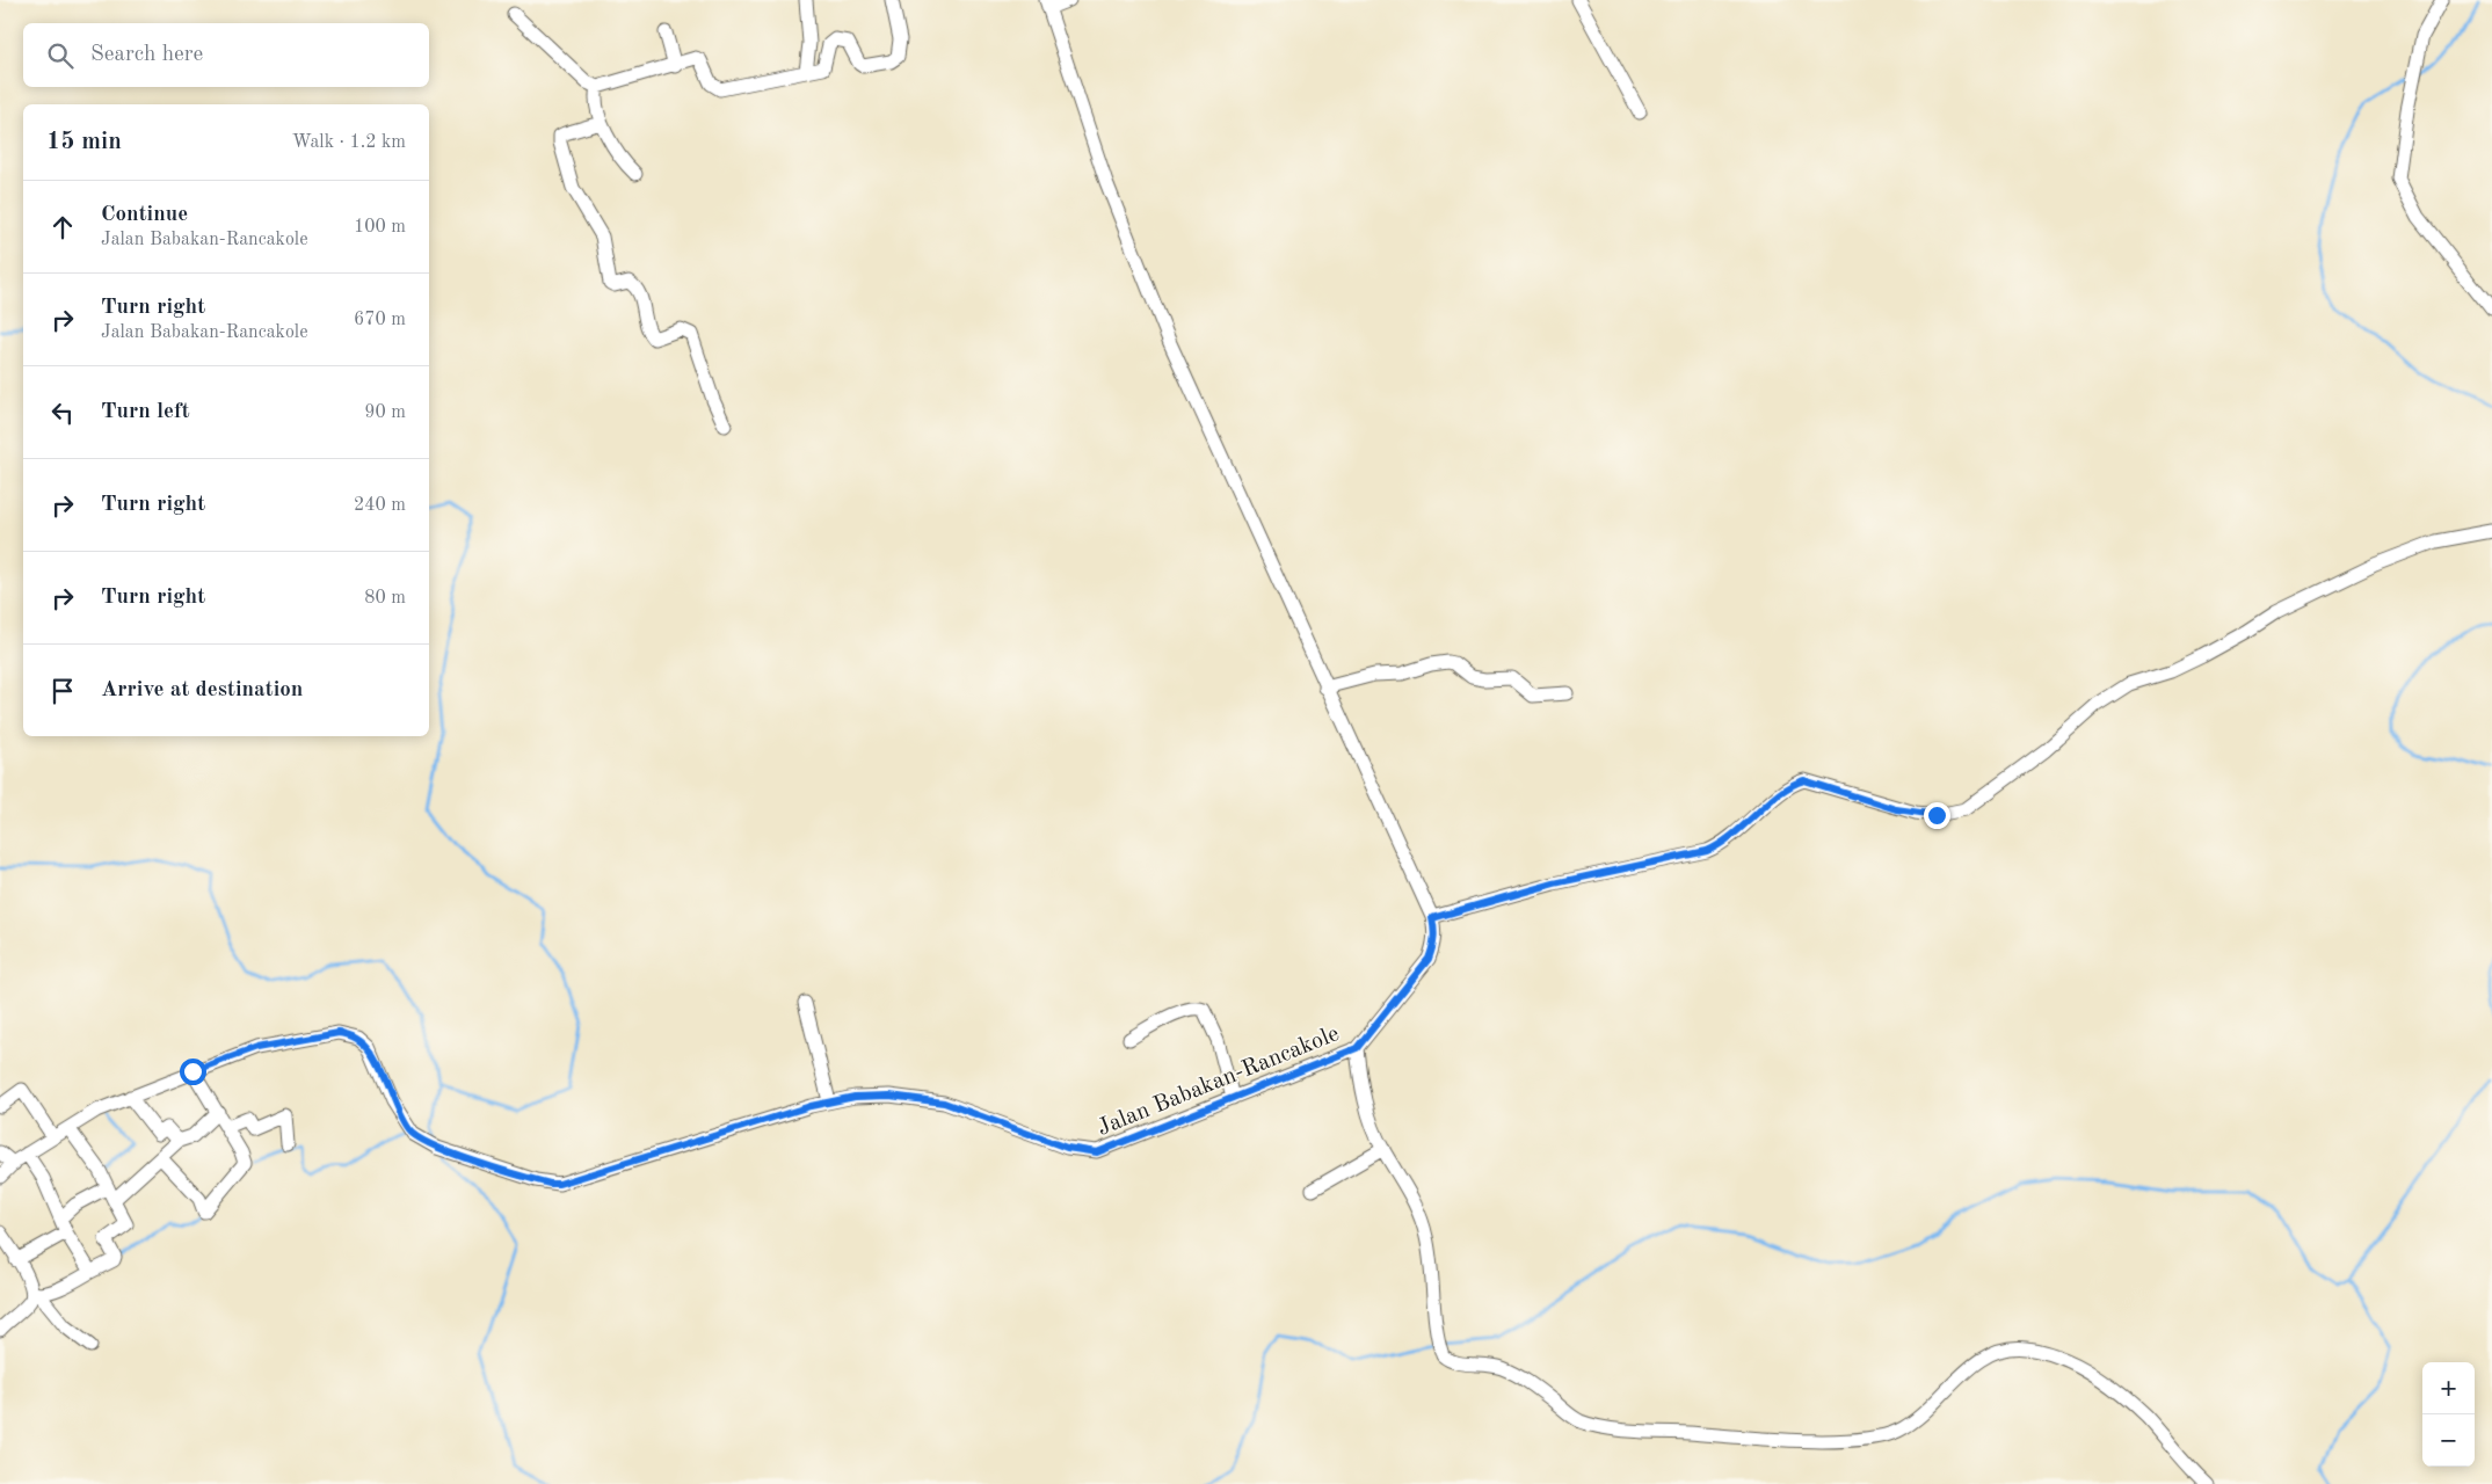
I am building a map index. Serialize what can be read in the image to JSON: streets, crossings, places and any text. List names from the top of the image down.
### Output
{
  "streets": {
    "street": ["Jalan Babakan-Rancakole"]
  },
  "page": {
    "search": "Search here",
    "heading": ["15 min", "Walk · 1.2 km"],
    "list": [
      ["Continue", "Jalan Babakan-Rancakole", "100 m"],
      ["Turn right", "Jalan Babakan-Rancakole", "670 m"],
      ["Turn left", "90 m"],
      ["Turn right", "240 m"],
      ["Turn right", "80 m"],
      "Arrive at destination"
    ],
    "map_buttons": ["+", "−"]
  }
}
